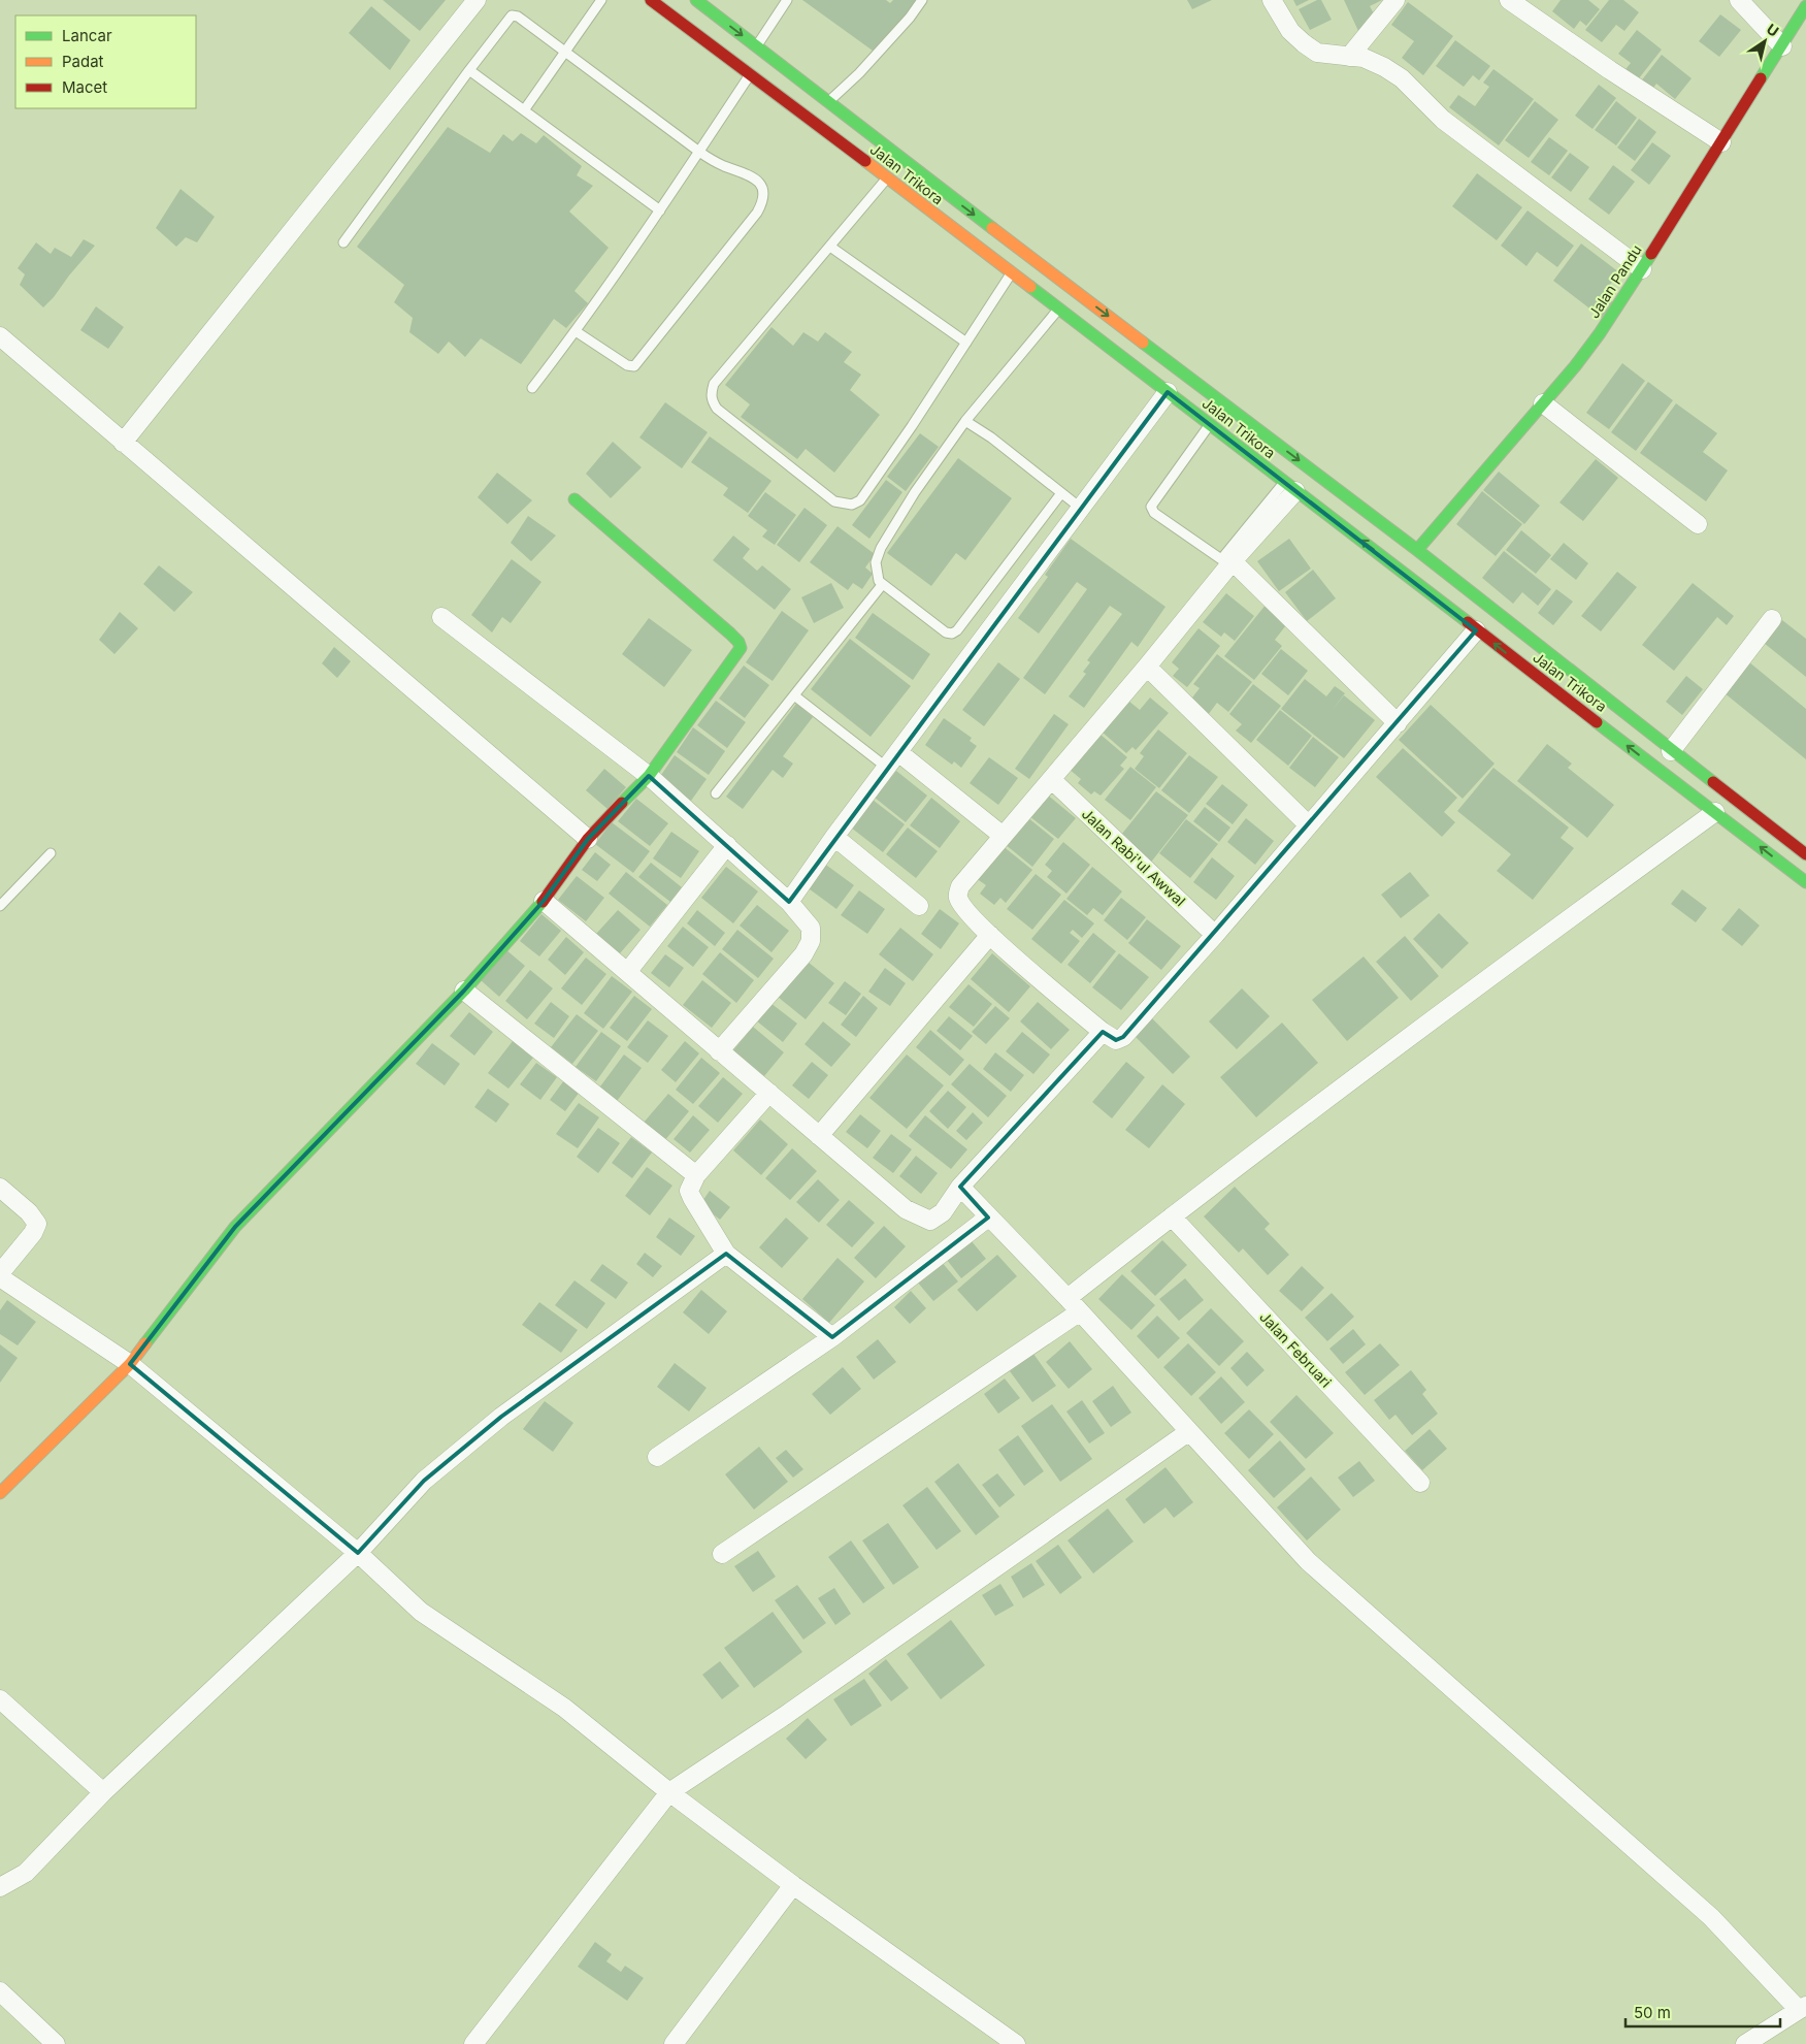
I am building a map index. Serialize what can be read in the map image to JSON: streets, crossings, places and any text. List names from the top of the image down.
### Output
{
  "streets": {
    "main road": ["Jalan Trikora", "Jalan Pandu"],
    "street": ["Jalan Rabi'ul Awwal", "Jalan Februari"]
  },
  "crossings": [
    ["Jalan Trikora", "Jalan Pandu"]
  ],
  "legend": ["Lancar", "Padat", "Macet"],
  "scale_bar": "50 m",
  "north": "top right"
}
